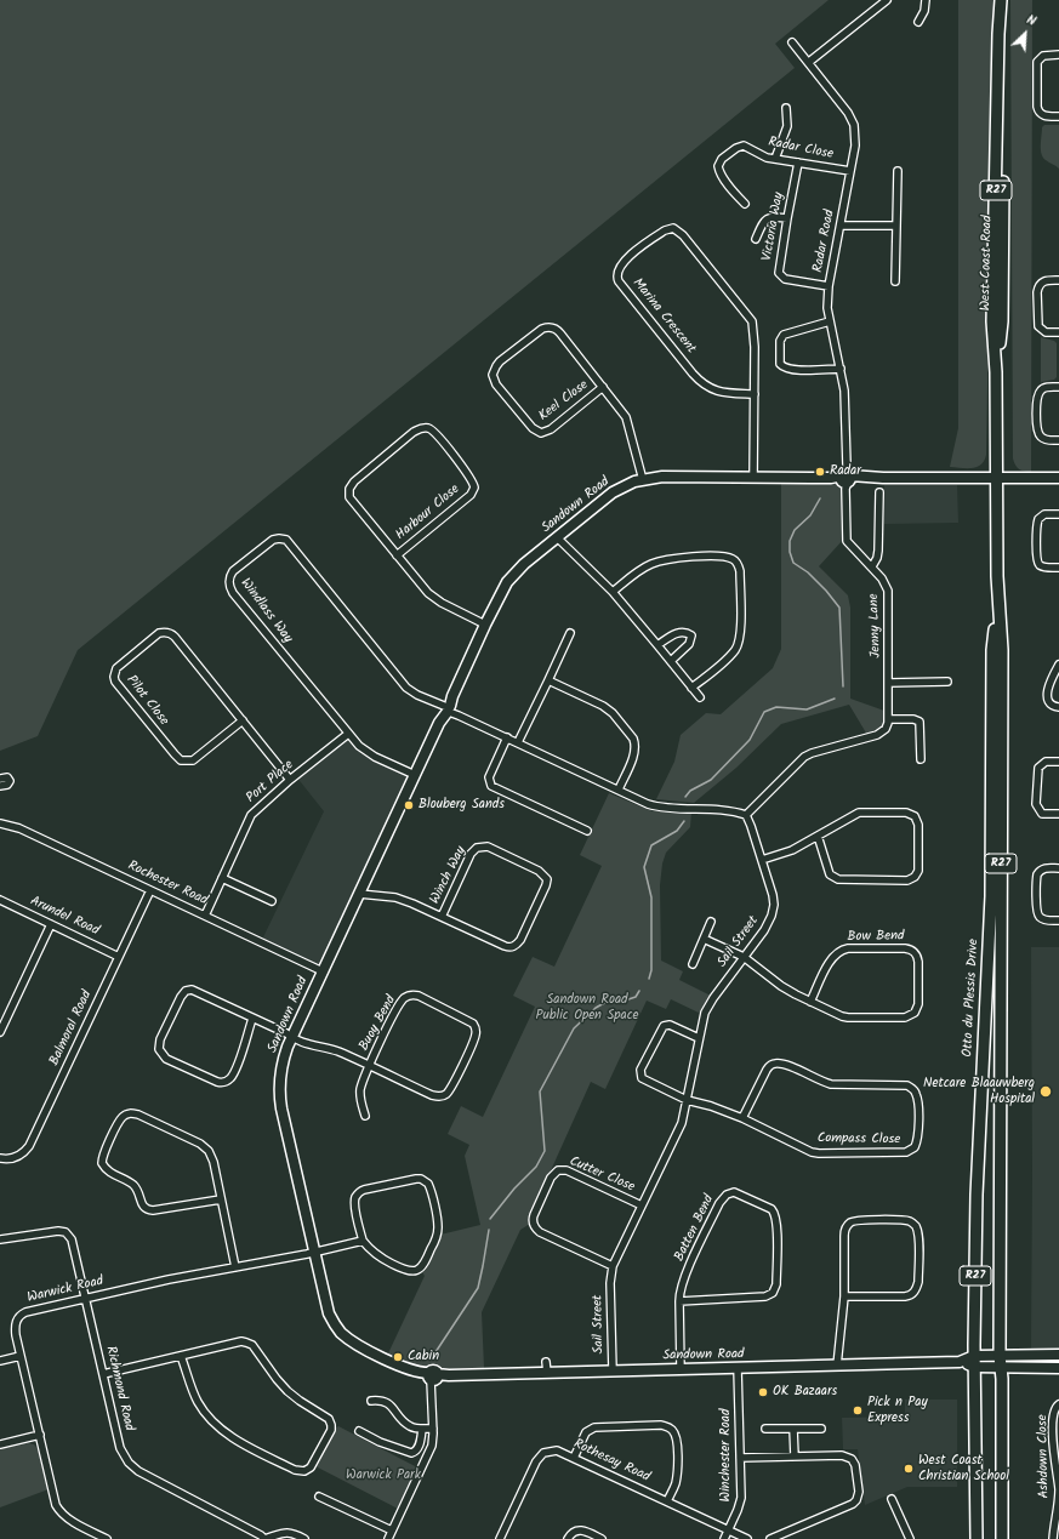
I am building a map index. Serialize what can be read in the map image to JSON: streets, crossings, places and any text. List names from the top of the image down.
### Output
{
  "streets": {
    "main road": ["R27", "West Coast Road", "Otto du Plessis Drive"],
    "street": [
      "Radar Close",
      "Victoria Way",
      "Radar Road",
      "Marina Crescent",
      "Keel Close",
      "Sandown Road",
      "Harbour Close",
      "Windlass Way",
      "Jenny Lane",
      "Pilot Close",
      "Port Place",
      "Winch Way",
      "Rochester Road",
      "Arundel Road",
      "Bow Bend",
      "Sail Street",
      "Buoy Bend",
      "Balmoral Road",
      "Compass Close",
      "Cutter Close",
      "Batten Bend",
      "Warwick Road",
      "Richmond Road",
      "Winchester Road",
      "Ashdown Close",
      "Rothesay Road"
    ]
  },
  "crossings": [
    ["Radar Close", "Victoria Way"],
    ["Radar Close", "Radar Road"],
    ["Victoria Way", "Radar Road"],
    ["Radar Road", "Sandown Road"],
    ["Radar Road", "Jenny Lane"],
    ["West Coast Road", "Otto du Plessis Drive"],
    ["Marina Crescent", "Sandown Road"],
    ["Keel Close", "Sandown Road"],
    ["Sandown Road", "Harbour Close"],
    ["Sandown Road", "Windlass Way"],
    ["Sandown Road", "Jenny Lane"],
    ["Sandown Road", "Winch Way"],
    ["Sandown Road", "Rochester Road"],
    ["Sandown Road", "Sail Street"],
    ["Sandown Road", "Otto du Plessis Drive"],
    ["Sandown Road", "Buoy Bend"],
    ["Sandown Road", "Batten Bend"],
    ["Sandown Road", "Warwick Road"],
    ["Sandown Road", "Winchester Road"],
    ["Windlass Way", "Port Place"],
    ["Pilot Close", "Port Place"],
    ["Port Place", "Rochester Road"],
    ["Rochester Road", "Balmoral Road"],
    ["Arundel Road", "Balmoral Road"],
    ["Bow Bend", "Sail Street"],
    ["Sail Street", "Compass Close"],
    ["Sail Street", "Cutter Close"],
    ["Warwick Road", "Richmond Road"],
    ["Winchester Road", "Rothesay Road"]
  ],
  "parks": ["Sandown Road Public Open Space", "Warwick Park"],
  "places": [
    "Radar",
    "Blouberg Sands",
    "Netcare Blaauwberg Hospital",
    "Cabin",
    "OK Bazaars",
    "Pick n Pay Express",
    "West Coast Christian School"
  ],
  "north": "top right"
}
